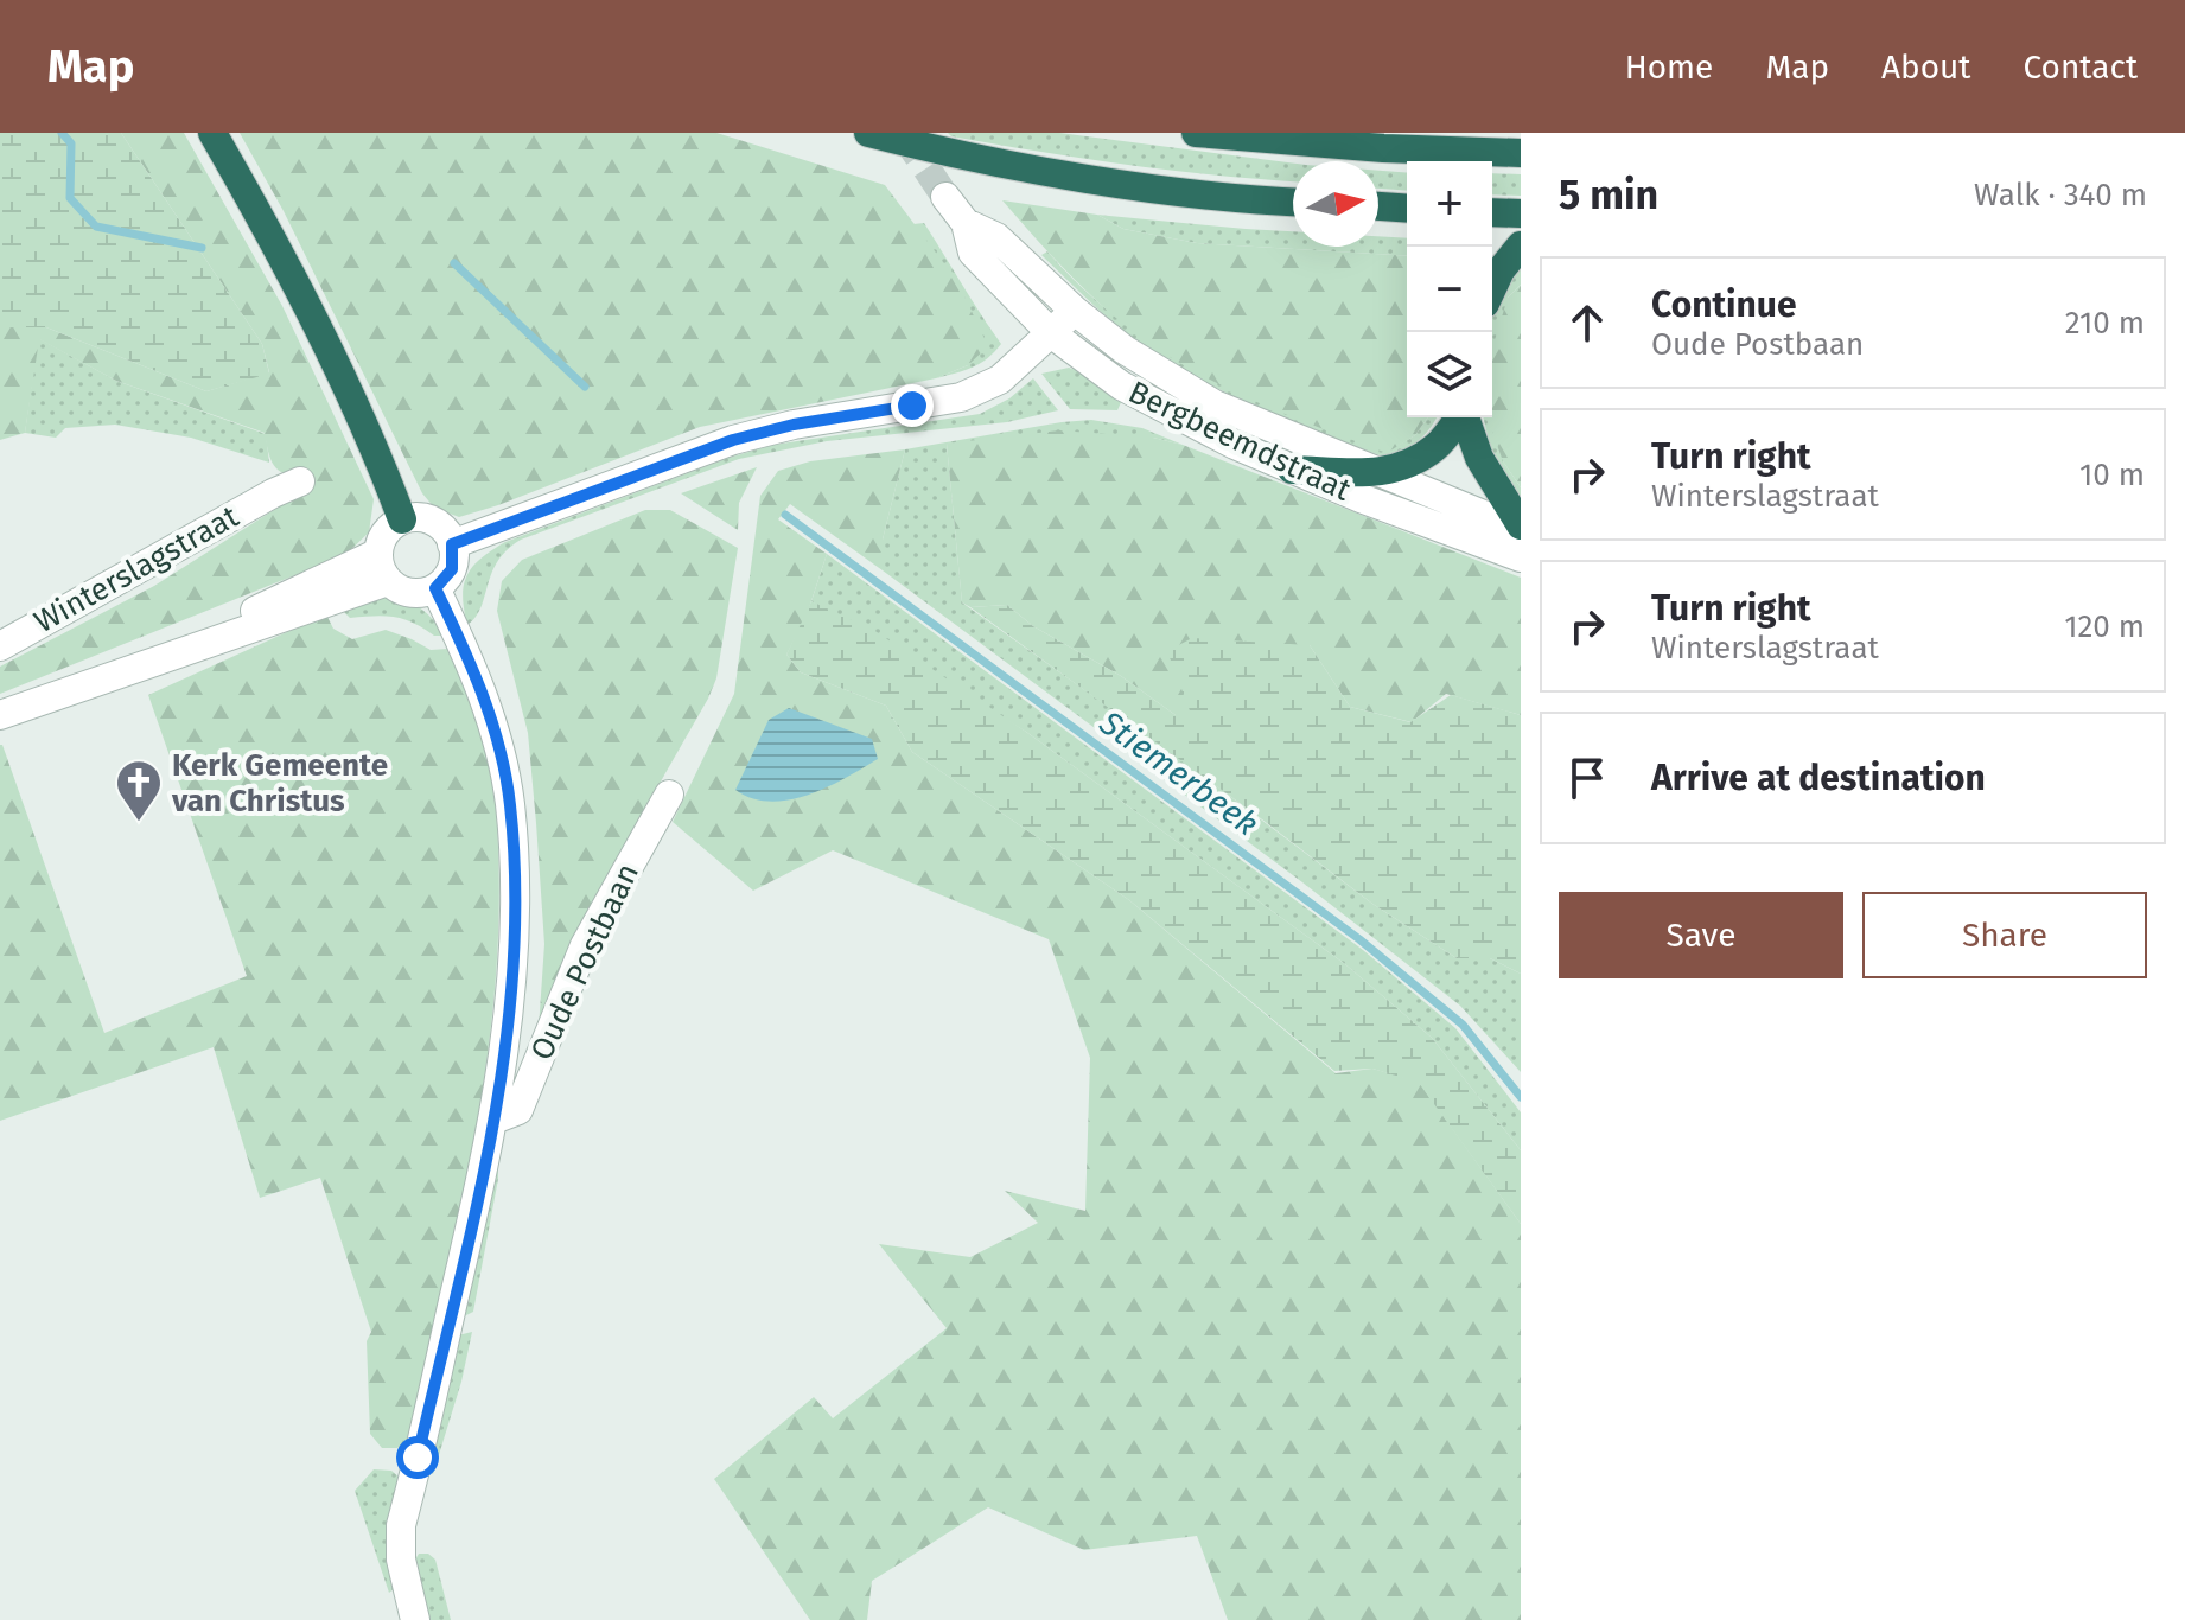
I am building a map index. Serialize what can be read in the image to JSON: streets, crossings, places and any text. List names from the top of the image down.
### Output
{
  "streets": {
    "street": ["Bergbeemdstraat", "Winterslagstraat", "Oude Postbaan"]
  },
  "water": ["Stiemerbeek"],
  "places": {
    "church": ["Kerk Gemeente van Christus"]
  },
  "north": "right",
  "page": {
    "header": "Map",
    "nav": [
      "Home",
      "Map",
      "About",
      "Contact"
    ],
    "heading": ["5 min", "Walk · 340 m"],
    "map_buttons": ["+", "−"],
    "list": [
      ["Continue", "Oude Postbaan", "210 m"],
      ["Turn right", "Winterslagstraat", "10 m"],
      ["Turn right", "Winterslagstraat", "120 m"],
      "Arrive at destination"
    ],
    "buttons": ["Save", "Share"]
  }
}
